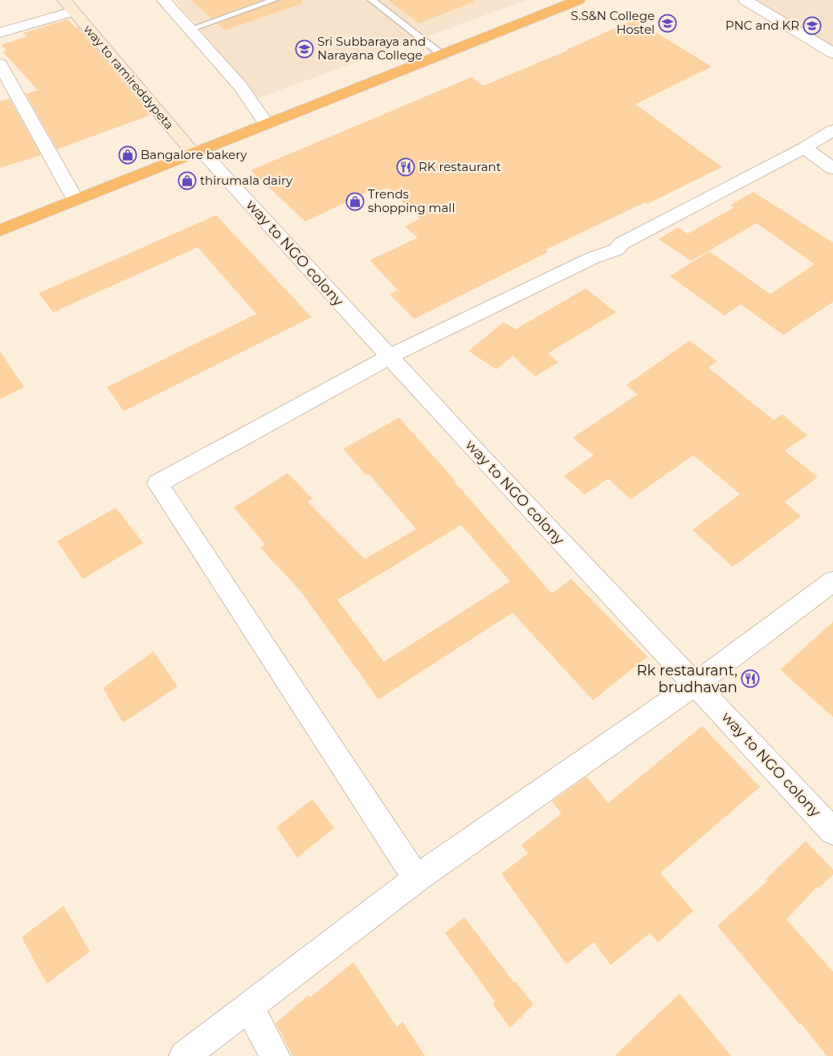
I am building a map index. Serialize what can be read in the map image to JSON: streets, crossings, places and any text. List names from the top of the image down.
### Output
{
  "streets": {
    "street": ["way to ramireddypeta", "way to NGO colony"]
  },
  "crossings": [
    ["way to ramireddypeta", "way to NGO colony"]
  ],
  "places": {
    "school or university": ["S.S&N College Hostel", "PNC and KR", "Sri Subbaraya and Narayana College"],
    "shop": ["Bangalore bakery", "thirumala dairy", "Trends shopping mall"],
    "restaurant": ["RK restaurant", "Rk restaurant, brudhavan"]
  }
}
